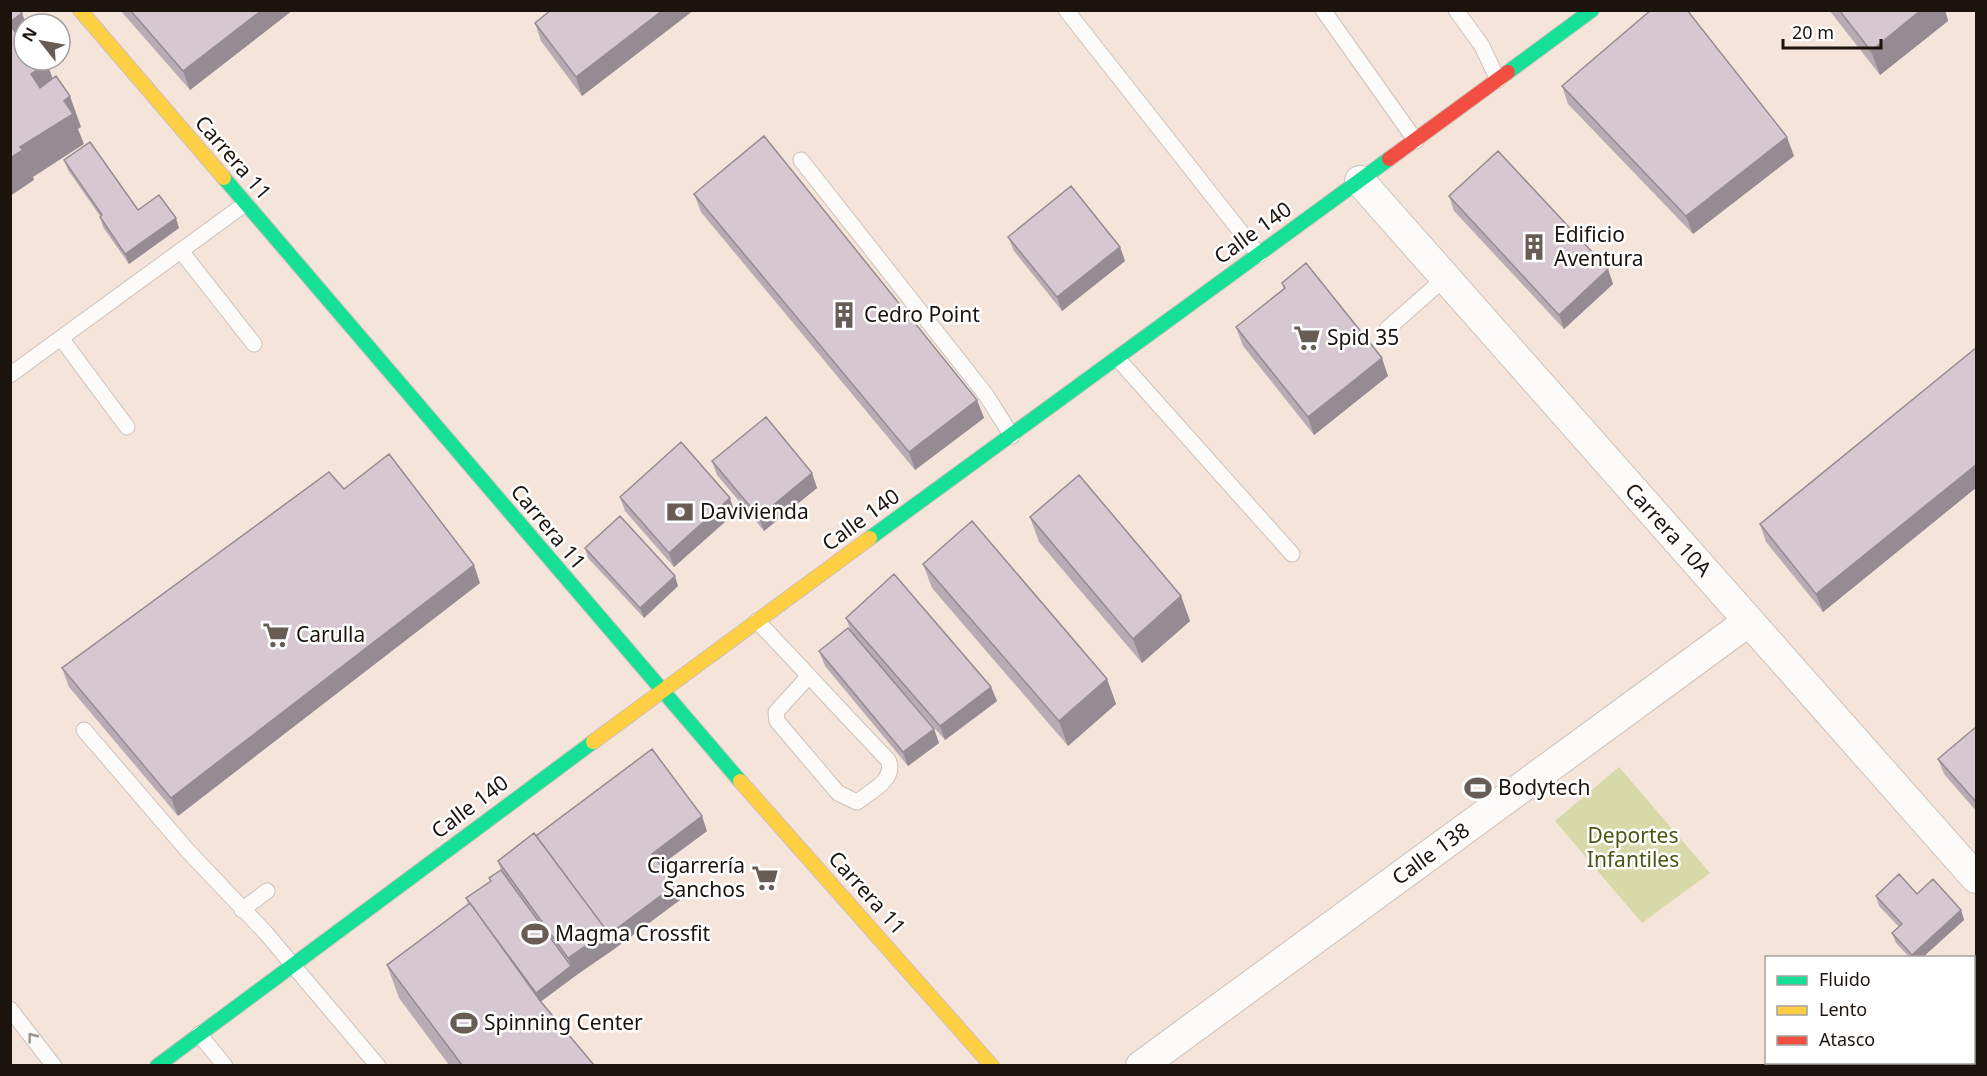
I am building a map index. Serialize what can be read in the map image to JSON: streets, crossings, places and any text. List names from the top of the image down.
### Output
{
  "streets": {
    "street": [
      "Carrera 11",
      "Calle 140",
      "Carrera 10A",
      "Calle 138"
    ]
  },
  "crossings": [
    ["Carrera 11", "Calle 140"],
    ["Calle 140", "Carrera 10A"],
    ["Carrera 10A", "Calle 138"]
  ],
  "parks": ["Deportes Infantiles"],
  "places": {
    "building": ["Edificio Aventura", "Cedro Point"],
    "supermarket": ["Spid 35", "Carulla", "Cigarrería Sanchos"],
    "bank": ["Davivienda"],
    "sports": ["Bodytech", "Magma Crossfit", "Spinning Center"]
  },
  "legend": ["Fluido", "Lento", "Atasco"],
  "scale_bar": "20 m",
  "north": "top left"
}
